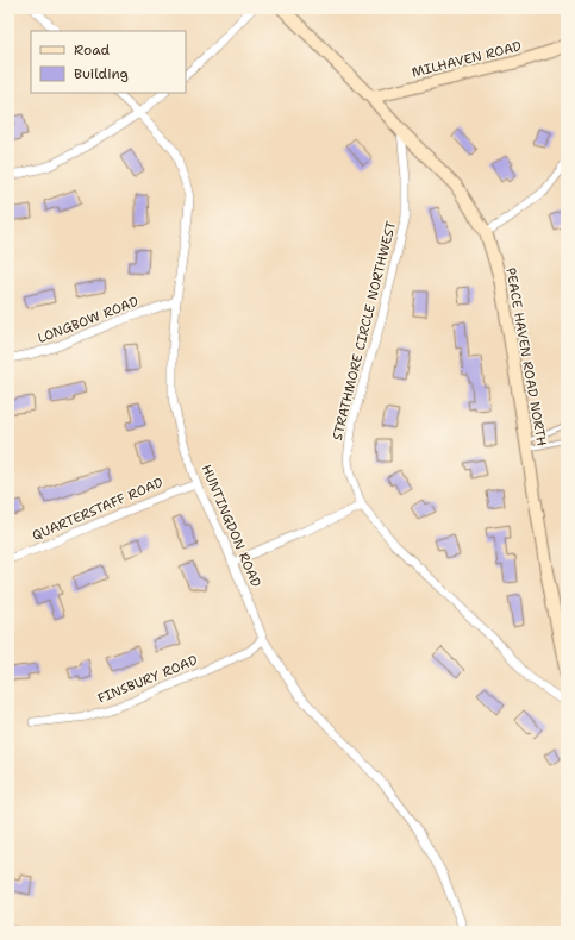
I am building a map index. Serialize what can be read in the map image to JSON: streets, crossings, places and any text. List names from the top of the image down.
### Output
{
  "streets": {
    "main road": ["MILHAVEN ROAD", "PEACE HAVEN ROAD NORTH"],
    "street": [
      "LONGBOW ROAD",
      "STRATHMORE CIRCLE NORTHWEST",
      "QUARTERSTAFF ROAD",
      "HUNTINGDON ROAD",
      "FINSBURY ROAD"
    ]
  },
  "crossings": [
    ["MILHAVEN ROAD", "PEACE HAVEN ROAD NORTH"],
    ["LONGBOW ROAD", "HUNTINGDON ROAD"],
    ["STRATHMORE CIRCLE NORTHWEST", "PEACE HAVEN ROAD NORTH"],
    ["QUARTERSTAFF ROAD", "HUNTINGDON ROAD"],
    ["HUNTINGDON ROAD", "FINSBURY ROAD"]
  ],
  "legend": ["Road", "Building"]
}
